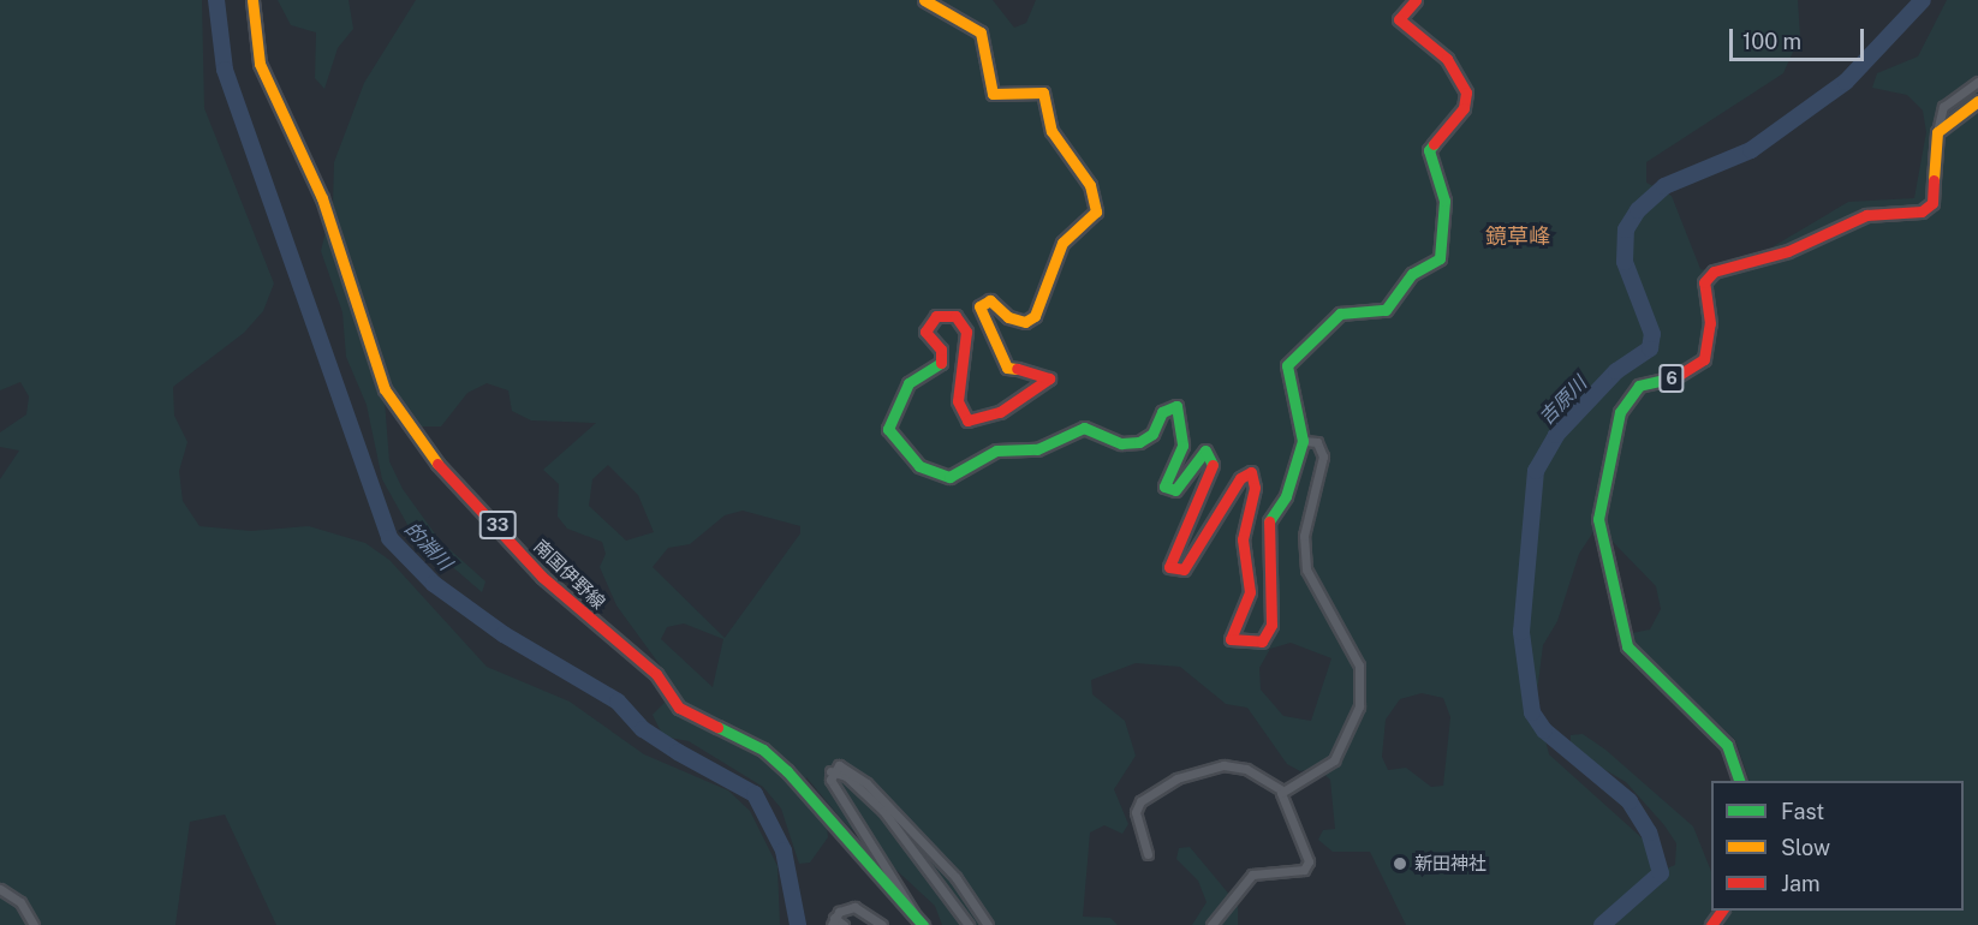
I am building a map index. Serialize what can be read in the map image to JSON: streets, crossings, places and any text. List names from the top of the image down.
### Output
{
  "streets": {
    "street": ["6", "33", "南国伊野線"]
  },
  "districts": ["鏡草峰"],
  "water": ["吉原川", "的淵川"],
  "places": ["新田神社"],
  "legend": ["Fast", "Slow", "Jam"],
  "scale_bar": "100 m"
}
